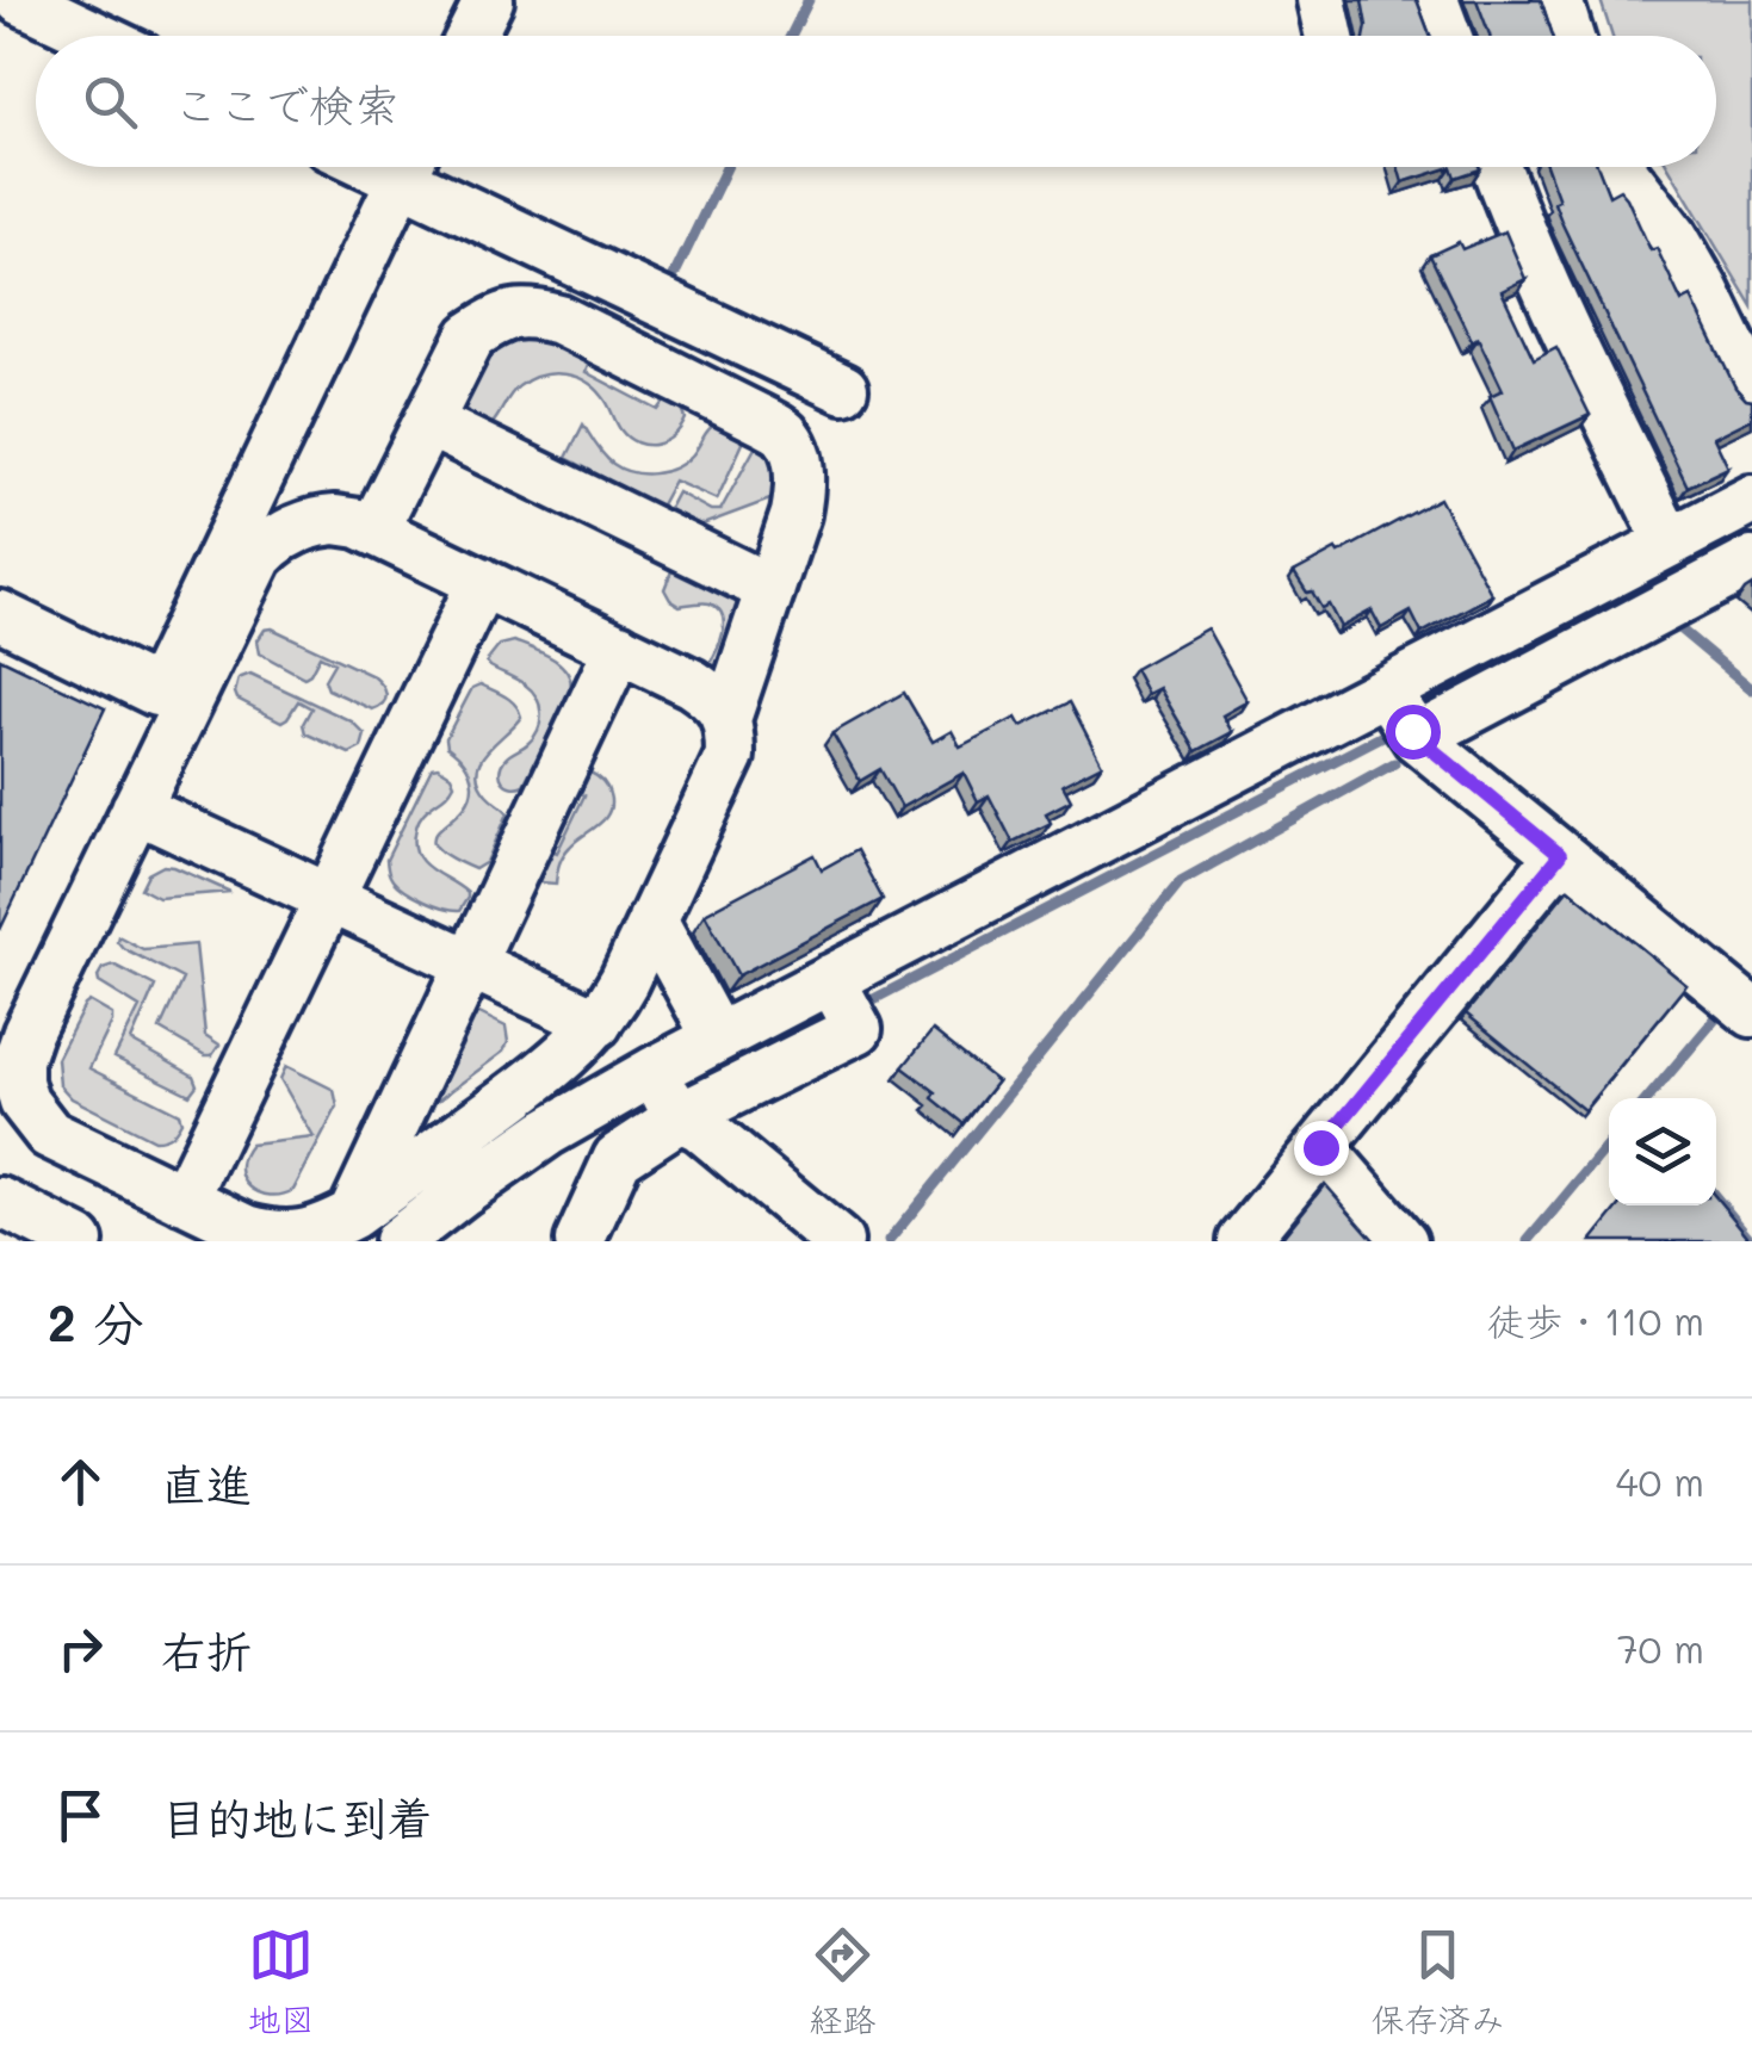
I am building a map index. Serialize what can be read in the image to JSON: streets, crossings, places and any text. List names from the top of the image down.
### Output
{
  "page": {
    "search": "ここで検索",
    "heading": ["2 分", "徒歩 · 110 m"],
    "list": [
      ["直進", "40 m"],
      ["右折", "70 m"],
      "目的地に到着"
    ],
    "nav": ["地図", "経路", "保存済み"]
  }
}
